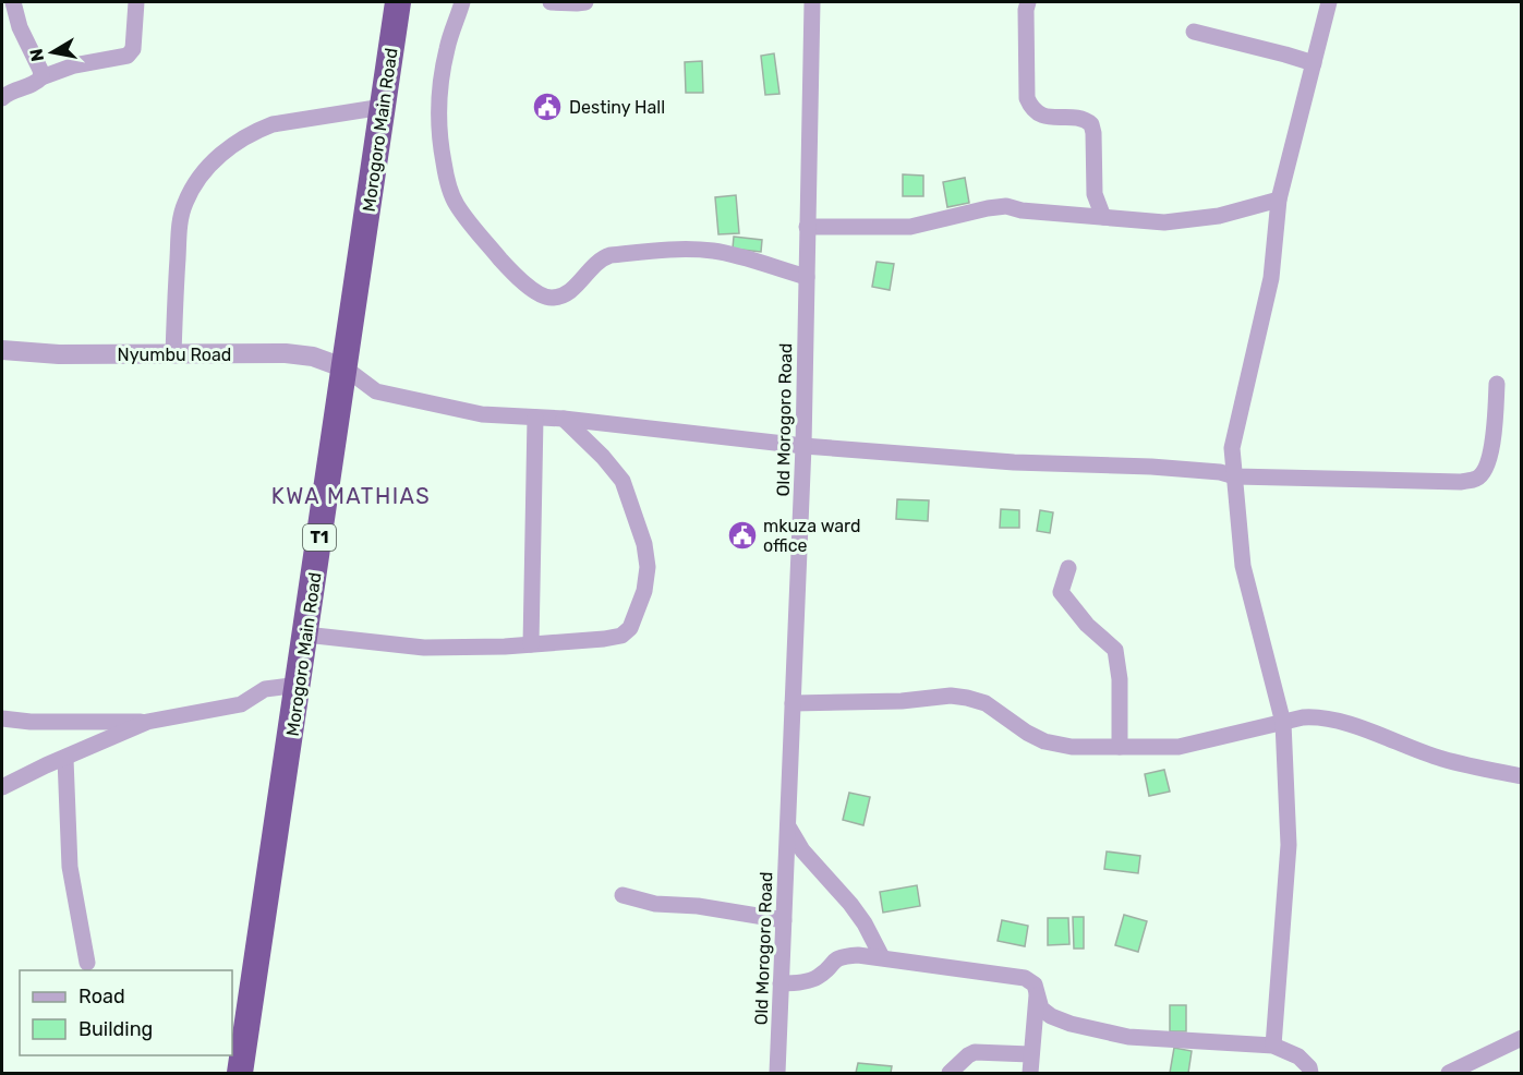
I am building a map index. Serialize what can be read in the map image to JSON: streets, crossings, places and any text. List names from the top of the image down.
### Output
{
  "streets": {
    "highway": ["Morogoro Main Road", "T1"],
    "street": ["Nyumbu Road", "Old Morogoro Road"]
  },
  "crossings": [
    ["Morogoro Main Road", "Nyumbu Road"]
  ],
  "districts": ["KWA MATHIAS"],
  "places": {
    "public building": ["Destiny Hall", "mkuza ward office"]
  },
  "legend": ["Road", "Building"],
  "north": "left"
}
